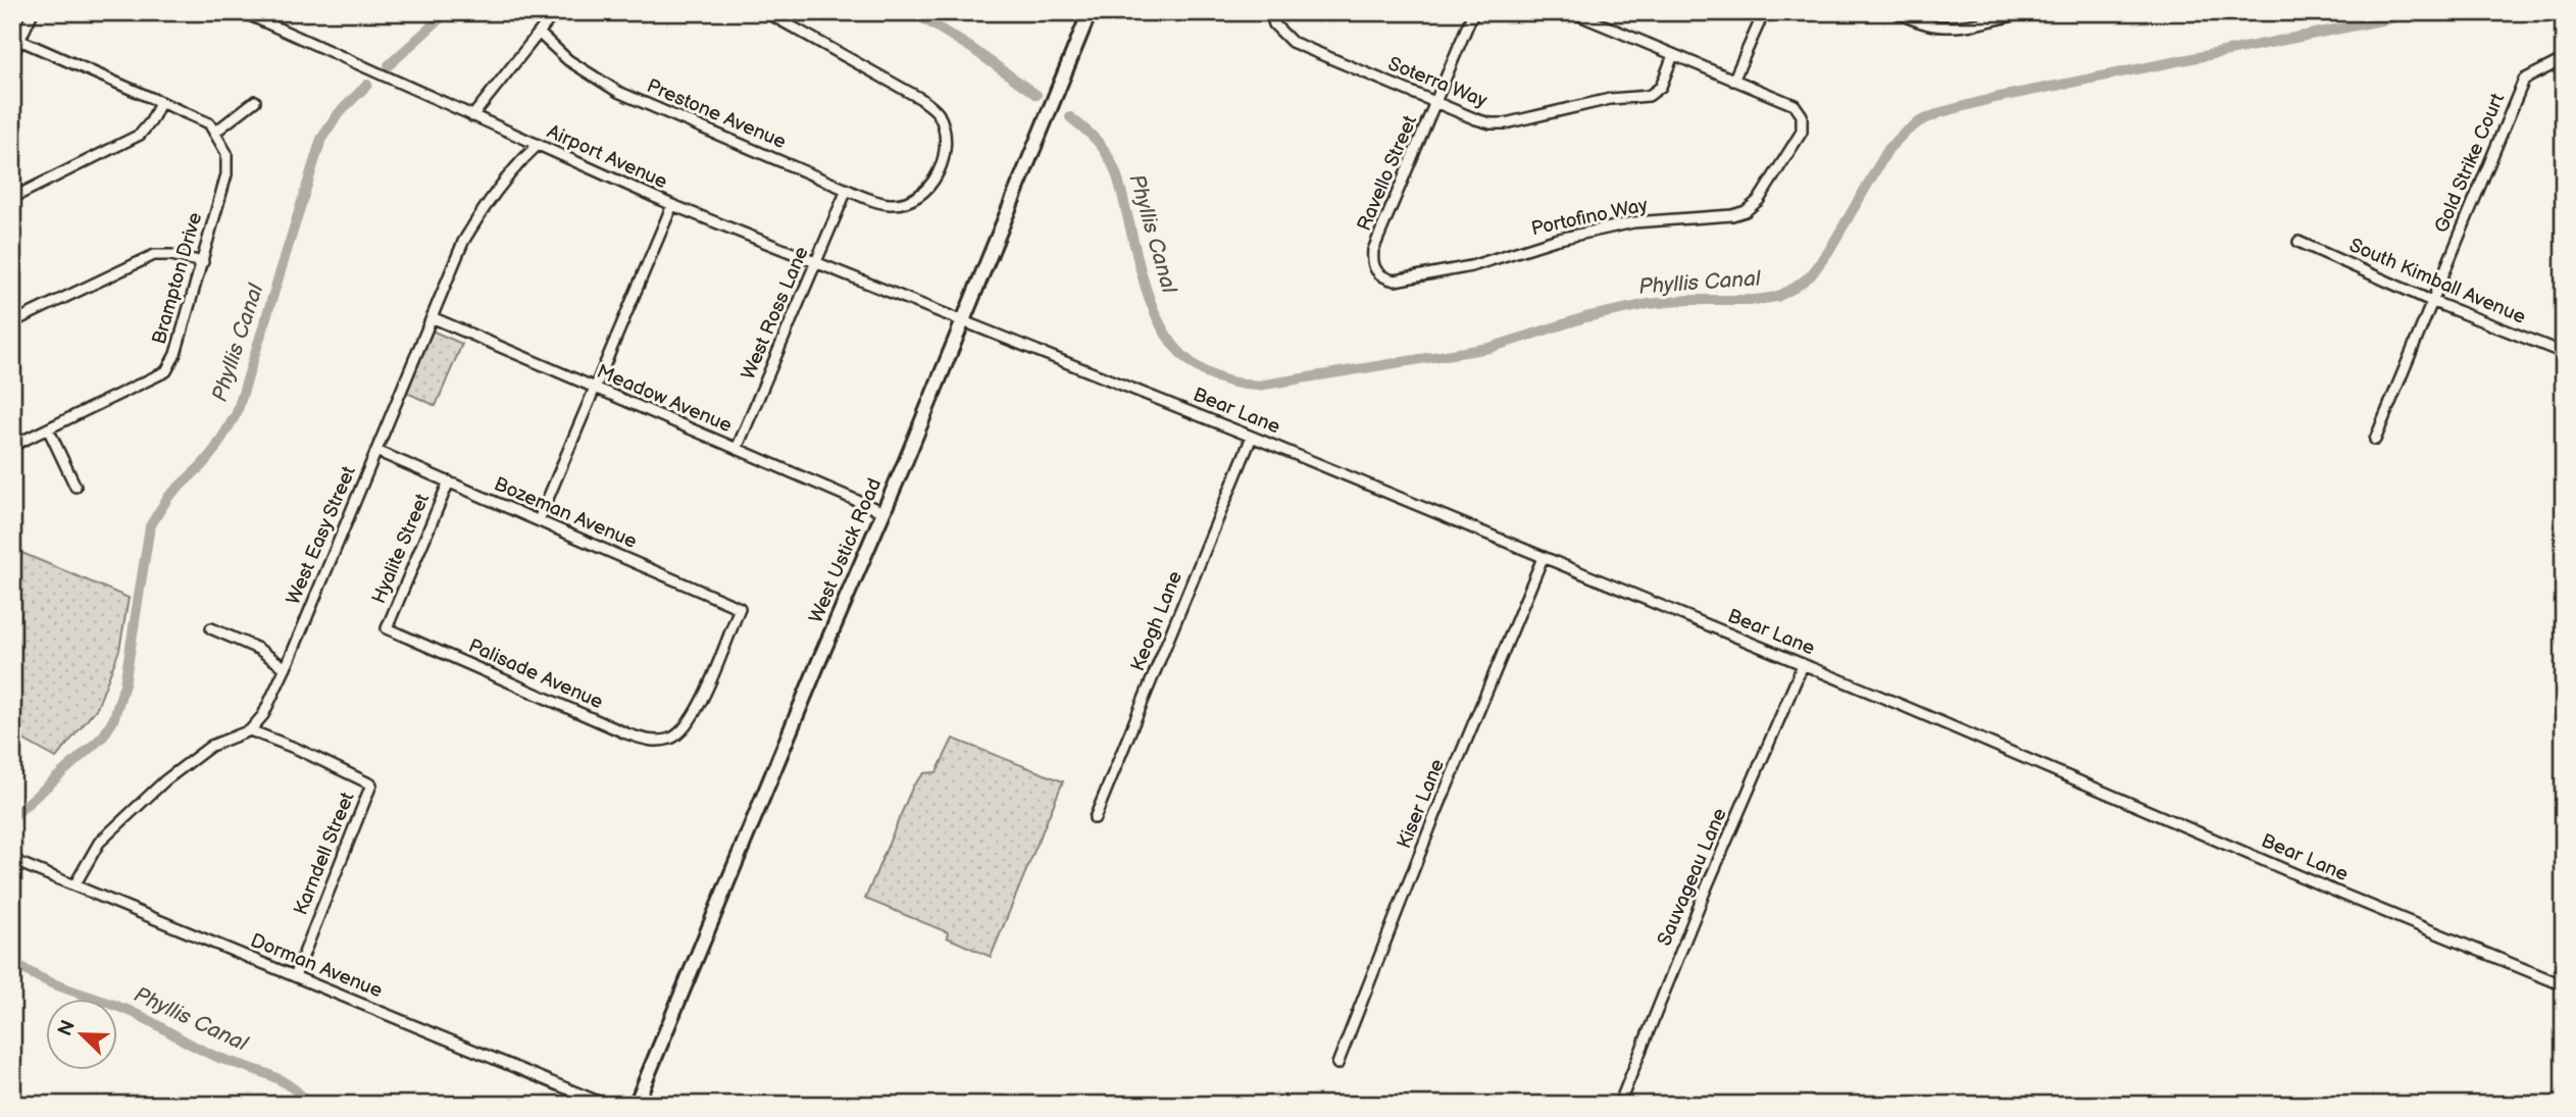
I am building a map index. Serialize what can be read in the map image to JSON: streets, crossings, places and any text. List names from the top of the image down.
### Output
{
  "streets": {
    "main road": ["West Ustick Road"],
    "street": [
      "Soterra Way",
      "Prestone Avenue",
      "Airport Avenue",
      "Gold Strike Court",
      "Ravello Street",
      "Portofino Way",
      "Brampton Drive",
      "South Kimball Avenue",
      "West Ross Lane",
      "Meadow Avenue",
      "Bear Lane",
      "Bozeman Avenue",
      "West Easy Street",
      "Hyalite Street",
      "Keogh Lane",
      "Palisade Avenue",
      "Kiser Lane",
      "Karndell Street",
      "Sauvageau Lane",
      "Dorman Avenue"
    ]
  },
  "crossings": [
    ["Soterra Way", "Ravello Street"],
    ["Prestone Avenue", "West Ross Lane"],
    ["Airport Avenue", "West Ross Lane"],
    ["Airport Avenue", "Bear Lane"],
    ["Airport Avenue", "West Easy Street"],
    ["Airport Avenue", "West Ustick Road"],
    ["Gold Strike Court", "South Kimball Avenue"],
    ["Ravello Street", "Portofino Way"],
    ["West Ross Lane", "Meadow Avenue"],
    ["Meadow Avenue", "West Easy Street"],
    ["Meadow Avenue", "West Ustick Road"],
    ["Bear Lane", "West Ustick Road"],
    ["Bear Lane", "Keogh Lane"],
    ["Bear Lane", "Kiser Lane"],
    ["Bear Lane", "Sauvageau Lane"],
    ["Bozeman Avenue", "West Easy Street"],
    ["Bozeman Avenue", "Hyalite Street"],
    ["Bozeman Avenue", "Palisade Avenue"],
    ["West Easy Street", "Karndell Street"],
    ["Hyalite Street", "Palisade Avenue"],
    ["Karndell Street", "Dorman Avenue"]
  ],
  "water": ["Phyllis Canal"],
  "north": "top left"
}
